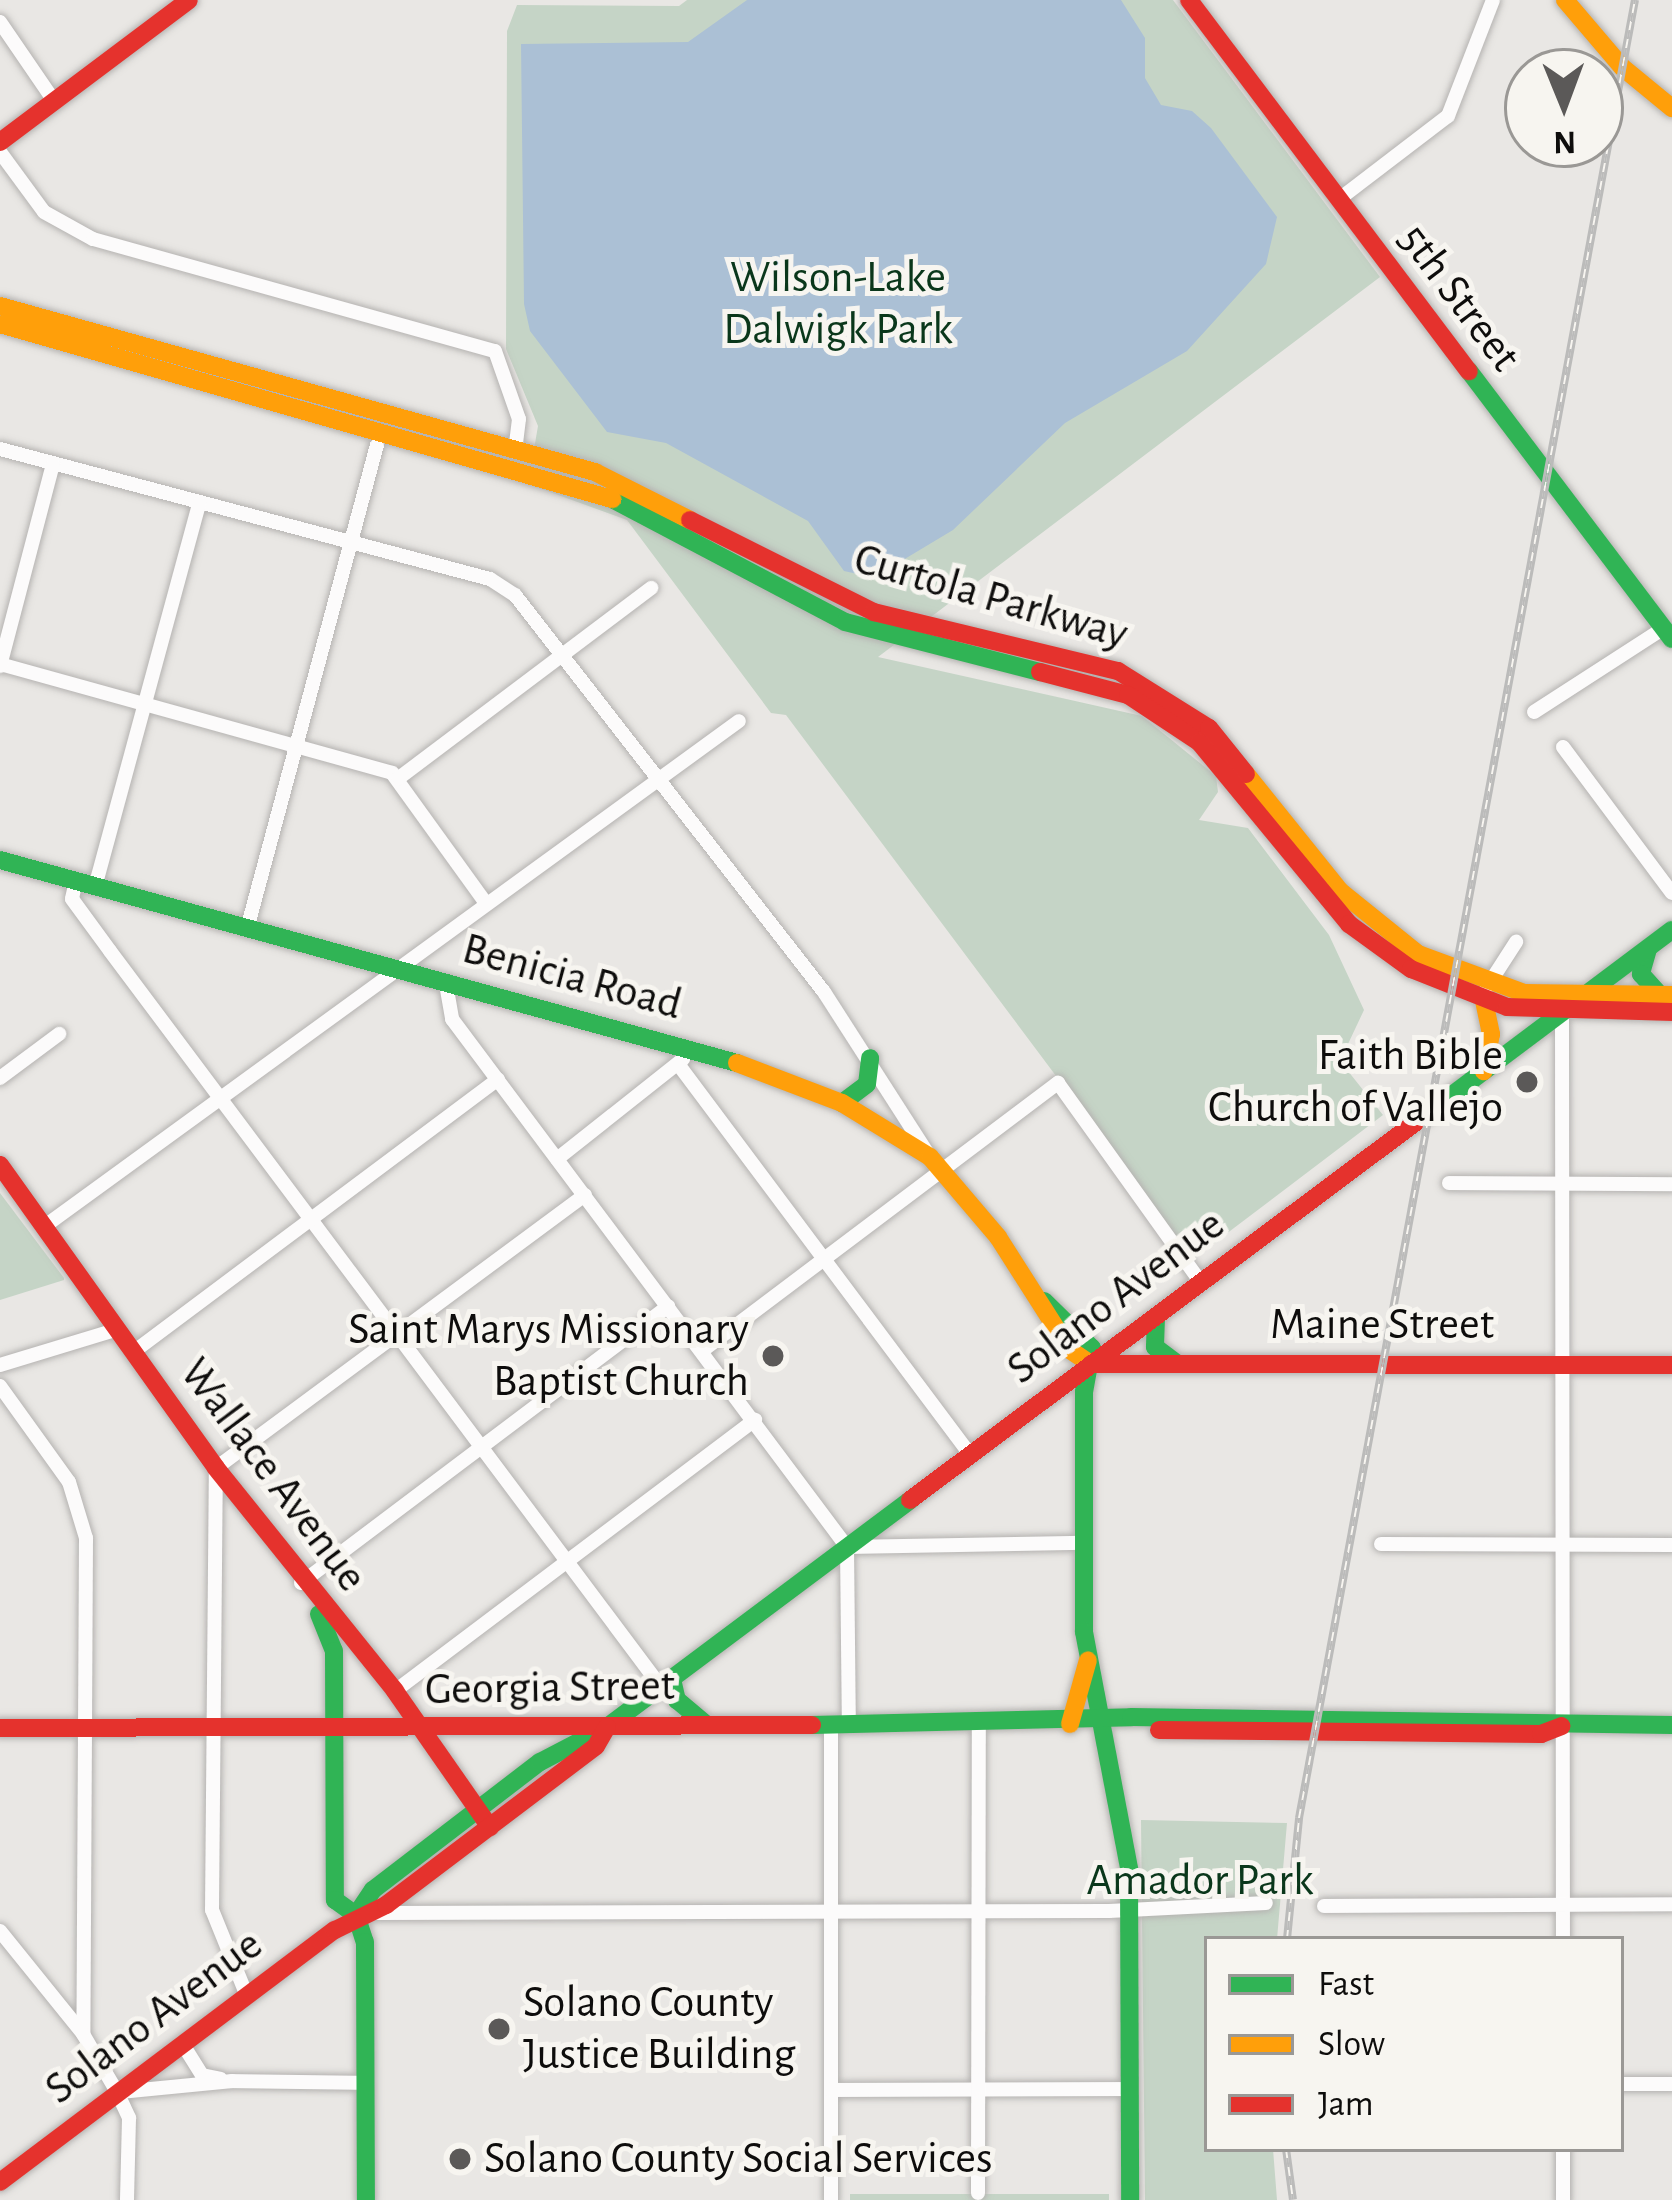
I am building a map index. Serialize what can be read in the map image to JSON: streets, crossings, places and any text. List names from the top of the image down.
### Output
{
  "streets": {
    "main road": [
      "5th Street",
      "Curtola Parkway",
      "Benicia Road",
      "Solano Avenue",
      "Maine Street",
      "Wallace Avenue",
      "Georgia Street"
    ]
  },
  "crossings": [
    ["Curtola Parkway", "Solano Avenue"],
    ["Benicia Road", "Solano Avenue"],
    ["Benicia Road", "Maine Street"],
    ["Solano Avenue", "Maine Street"],
    ["Solano Avenue", "Wallace Avenue"],
    ["Solano Avenue", "Georgia Street"],
    ["Wallace Avenue", "Georgia Street"]
  ],
  "parks": ["Wilson-Lake Dalwigk Park", "Amador Park"],
  "places": [
    "Faith Bible Church of Vallejo",
    "Saint Marys Missionary Baptist Church",
    "Solano County Justice Building",
    "Solano County Social Services"
  ],
  "legend": ["Fast", "Slow", "Jam"],
  "north": "bottom"
}
